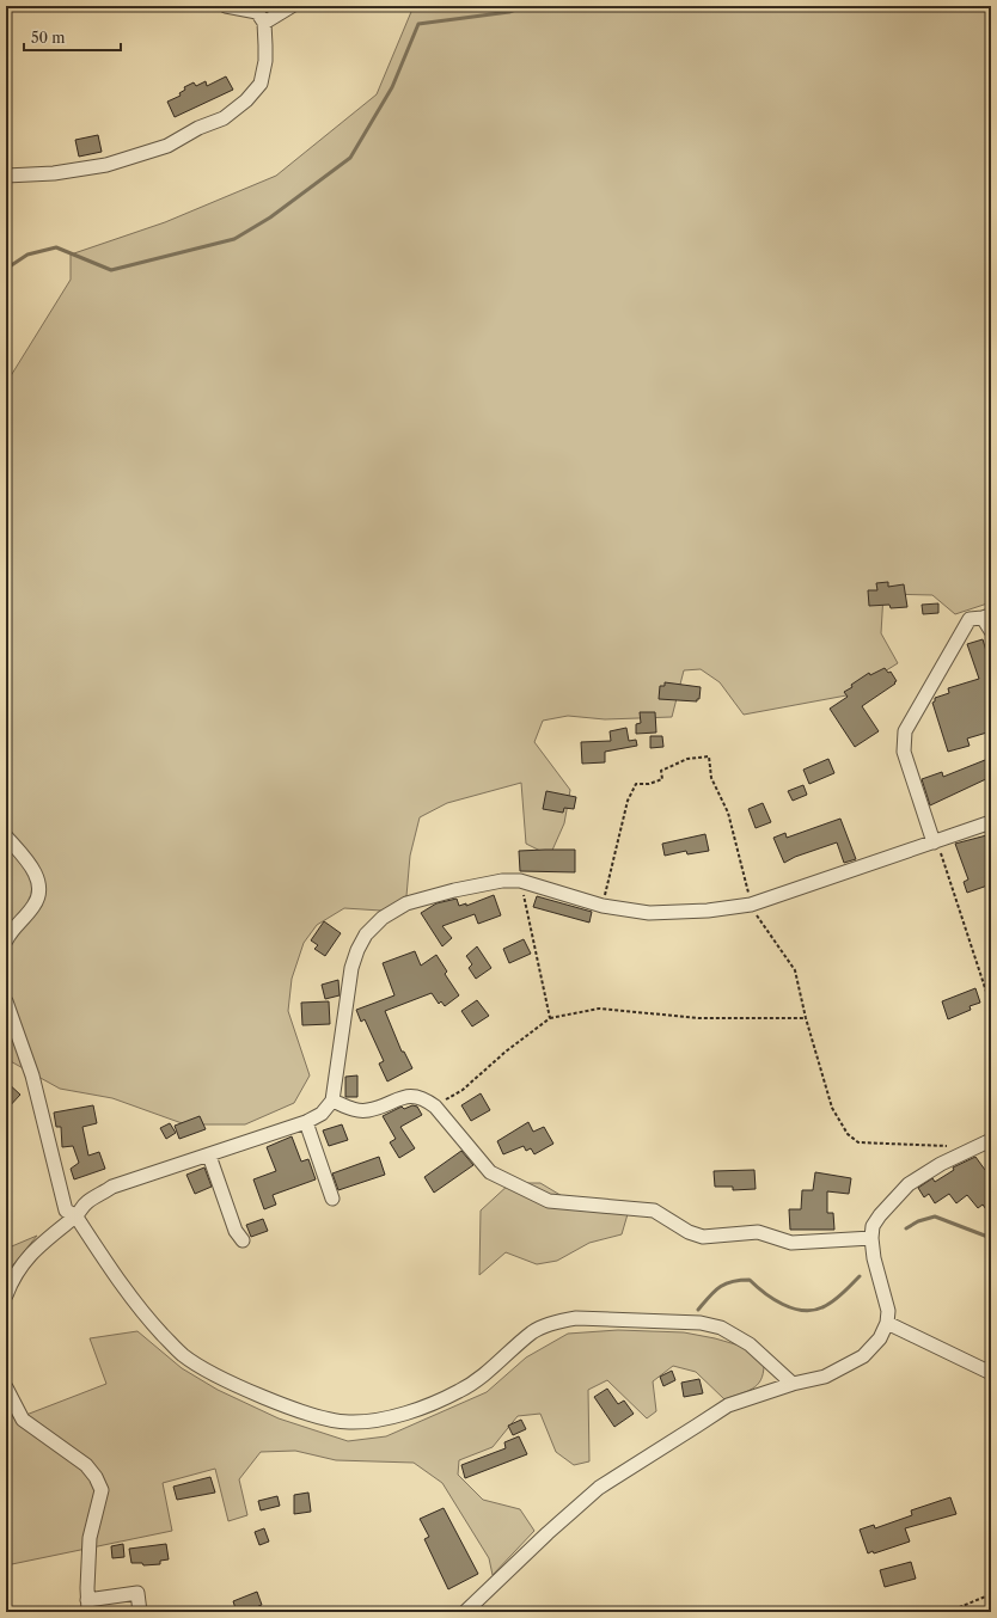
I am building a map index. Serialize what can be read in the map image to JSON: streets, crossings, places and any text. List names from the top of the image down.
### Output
{
  "scale_bar": "50 m"
}
